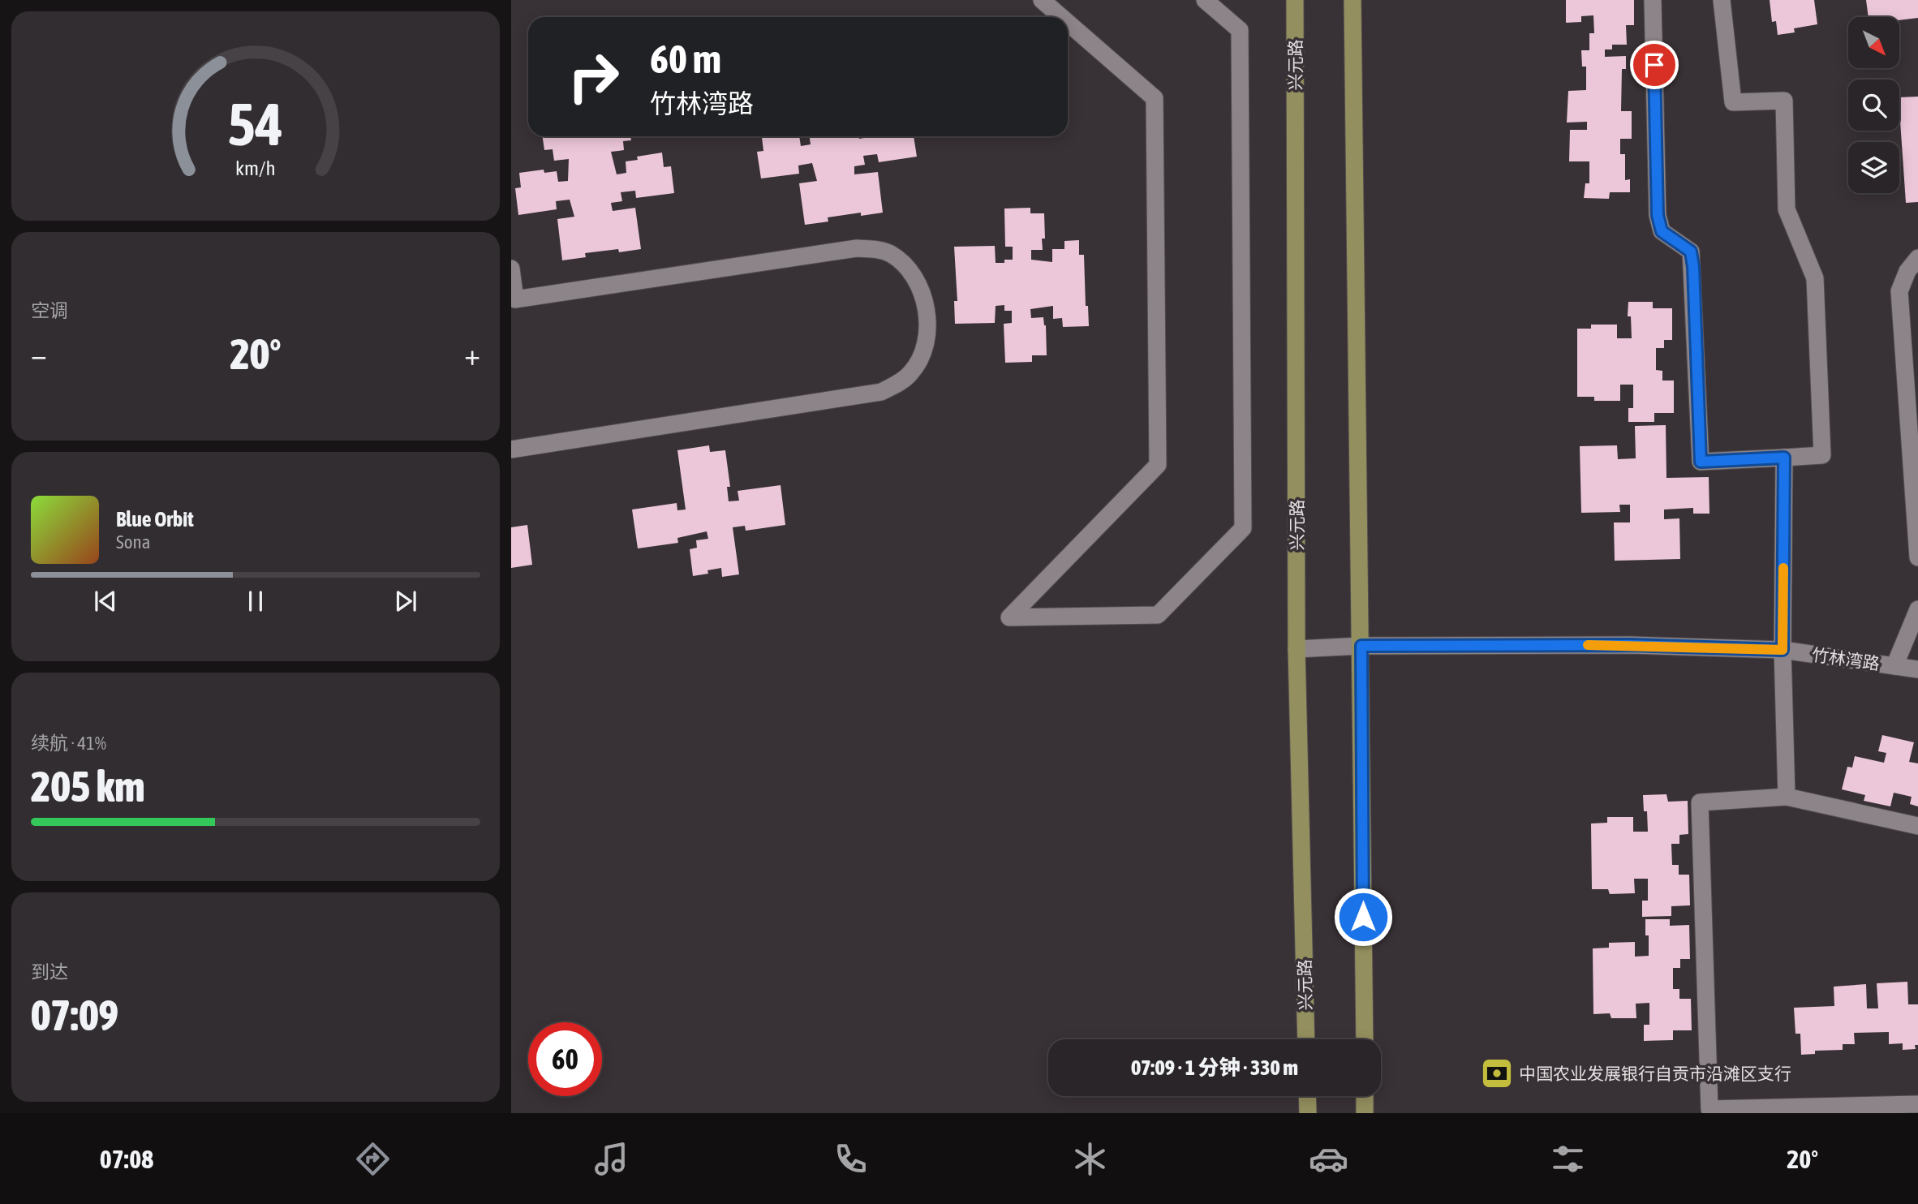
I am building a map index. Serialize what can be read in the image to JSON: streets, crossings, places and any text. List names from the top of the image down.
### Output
{
  "streets": {
    "main road": ["兴元路"],
    "street": ["竹林湾路"]
  },
  "crossings": [
    ["兴元路", "竹林湾路"]
  ],
  "places": {
    "bank": ["中国农业发展银行自贡市沿滩区支行"]
  },
  "north": "bottom right",
  "page": {
    "turn": ["60 m", "竹林湾路"],
    "tile": [
      "空调",
      ["续航 · 41%", "205 km"],
      ["到达", "07:09"]
    ],
    "heat": ["−", "20°", "+"],
    "song": ["Blue Orbit", "Sona"],
    "limit": "60",
    "trip": "07:09 · 1 分钟 · 330 m",
    "tabs": ["07:08", "20°"],
    "gauge": ["54", "km/h"]
  }
}
